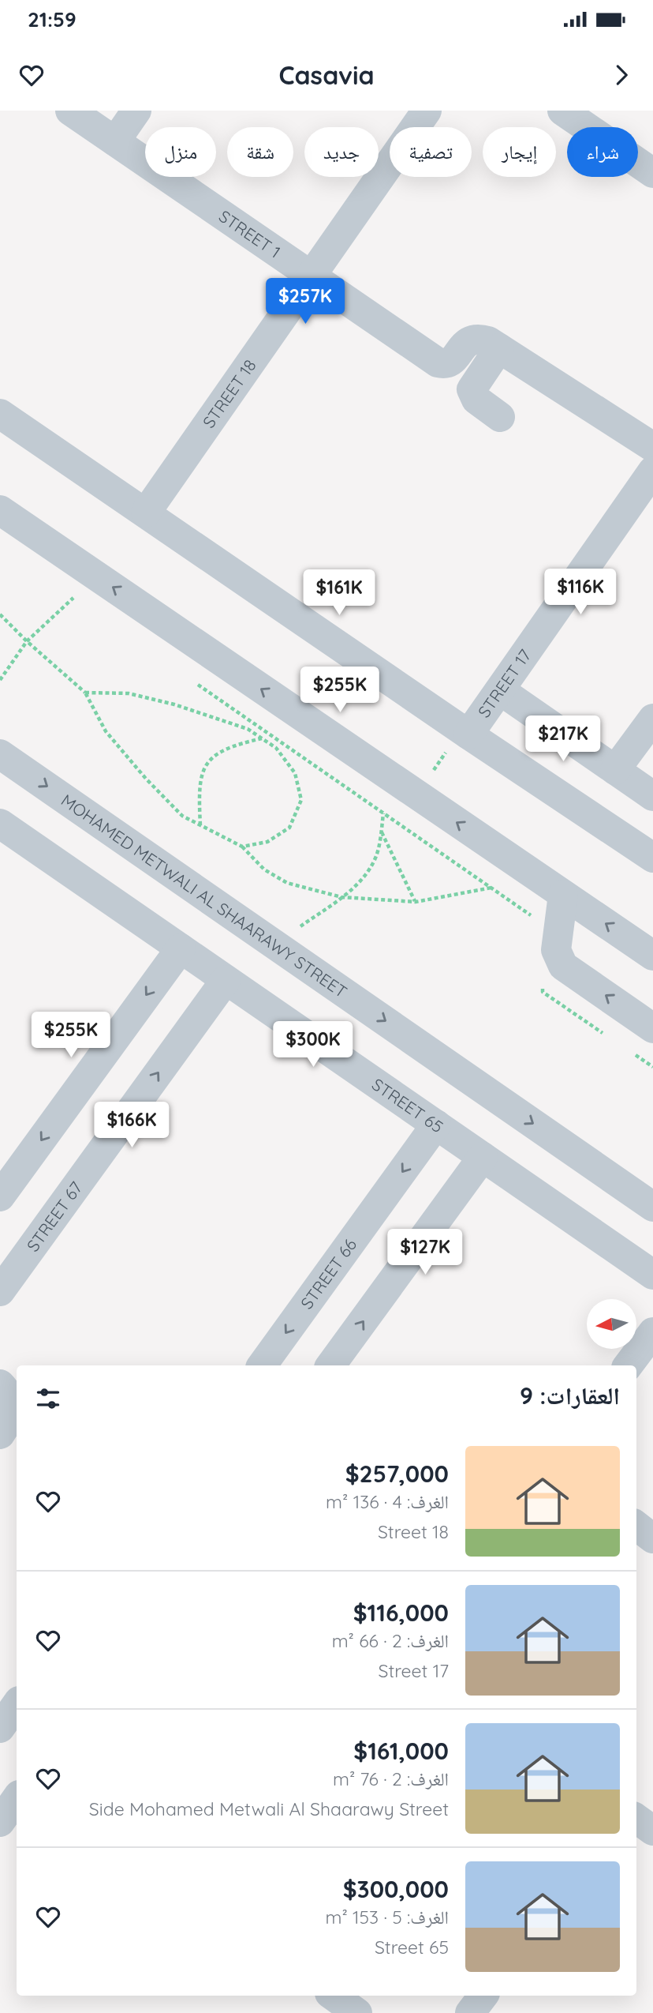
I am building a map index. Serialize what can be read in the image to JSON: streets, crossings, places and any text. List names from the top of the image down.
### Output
{
  "streets": {
    "street": [
      "STREET 1",
      "STREET 18",
      "STREET 17",
      "MOHAMED METWALI AL SHAARAWY STREET",
      "STREET 65",
      "STREET 67",
      "STREET 66"
    ]
  },
  "crossings": [
    ["STREET 1", "STREET 18"],
    ["STREET 65", "STREET 67"],
    ["STREET 65", "STREET 66"]
  ],
  "north": "left",
  "page": {
    "status": "21:59",
    "header": "Casavia",
    "chip": [
      "شراء",
      "إيجار",
      "تصفية",
      "جديد",
      "شقة",
      "منزل"
    ],
    "price": [
      "$257K",
      "$116K",
      "$161K",
      "$255K",
      "$217K",
      "$255K",
      "$300K",
      "$166K",
      "$127K"
    ],
    "heading": "العقارات: 9",
    "list": [
      {
        "name": "$257,000",
        "note": "الغرف: 4 · 136 m² · Street 18"
      },
      {
        "name": "$116,000",
        "note": "الغرف: 2 · 66 m² · Street 17"
      },
      {
        "name": "$161,000",
        "note": "الغرف: 2 · 76 m² · Side Mohamed Metwali Al Shaarawy Street"
      },
      {
        "name": "$300,000",
        "note": "الغرف: 5 · 153 m² · Street 65"
      }
    ]
  }
}
